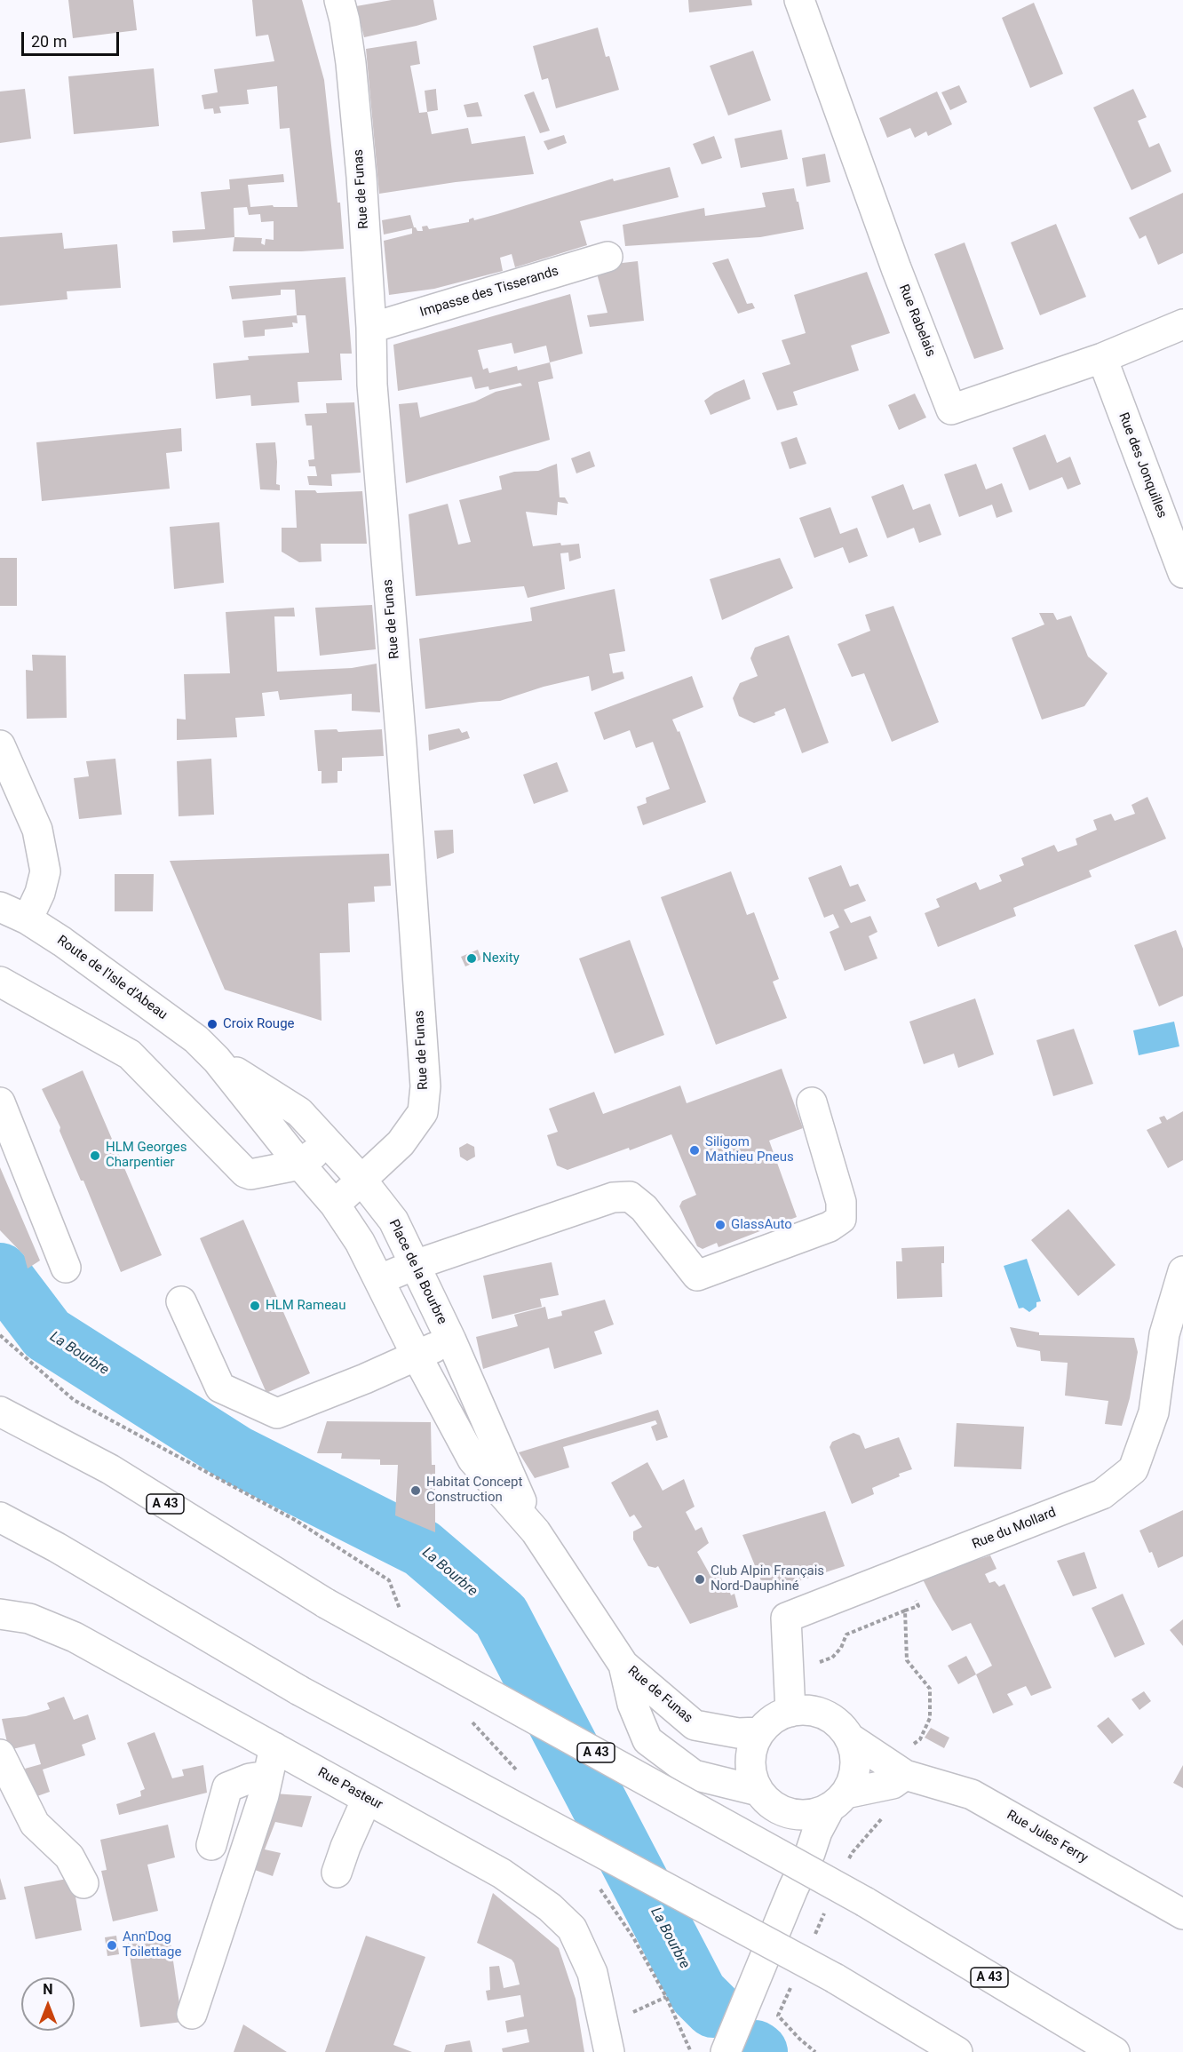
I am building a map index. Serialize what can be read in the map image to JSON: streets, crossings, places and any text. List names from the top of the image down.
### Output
{
  "streets": {
    "main road": [
      "Rue de Funas",
      "Impasse des Tisserands",
      "Rue Rabelais",
      "Rue des Jonquilles",
      "Route de l'Isle d'Abeau",
      "Place de la Bourbre",
      "A 43",
      "Rue du Mollard",
      "Rue Pasteur",
      "Rue Jules Ferry"
    ]
  },
  "crossings": [
    ["Rue de Funas", "Impasse des Tisserands"],
    ["Rue de Funas", "Route de l'Isle d'Abeau"],
    ["Rue de Funas", "Place de la Bourbre"],
    ["Rue de Funas", "Rue du Mollard"],
    ["Rue de Funas", "Rue Jules Ferry"],
    ["Rue Rabelais", "Rue des Jonquilles"],
    ["Route de l'Isle d'Abeau", "Place de la Bourbre"],
    ["Rue du Mollard", "Rue Jules Ferry"]
  ],
  "water": ["La Bourbre"],
  "places": [
    "Nexity",
    "Croix Rouge",
    "Siligom Mathieu Pneus",
    "HLM Georges Charpentier",
    "GlassAuto",
    "HLM Rameau",
    "Habitat Concept Construction",
    "Club Alpin Français Nord-Dauphiné",
    "Ann'Dog Toilettage"
  ],
  "scale_bar": "20 m",
  "north": "top"
}
